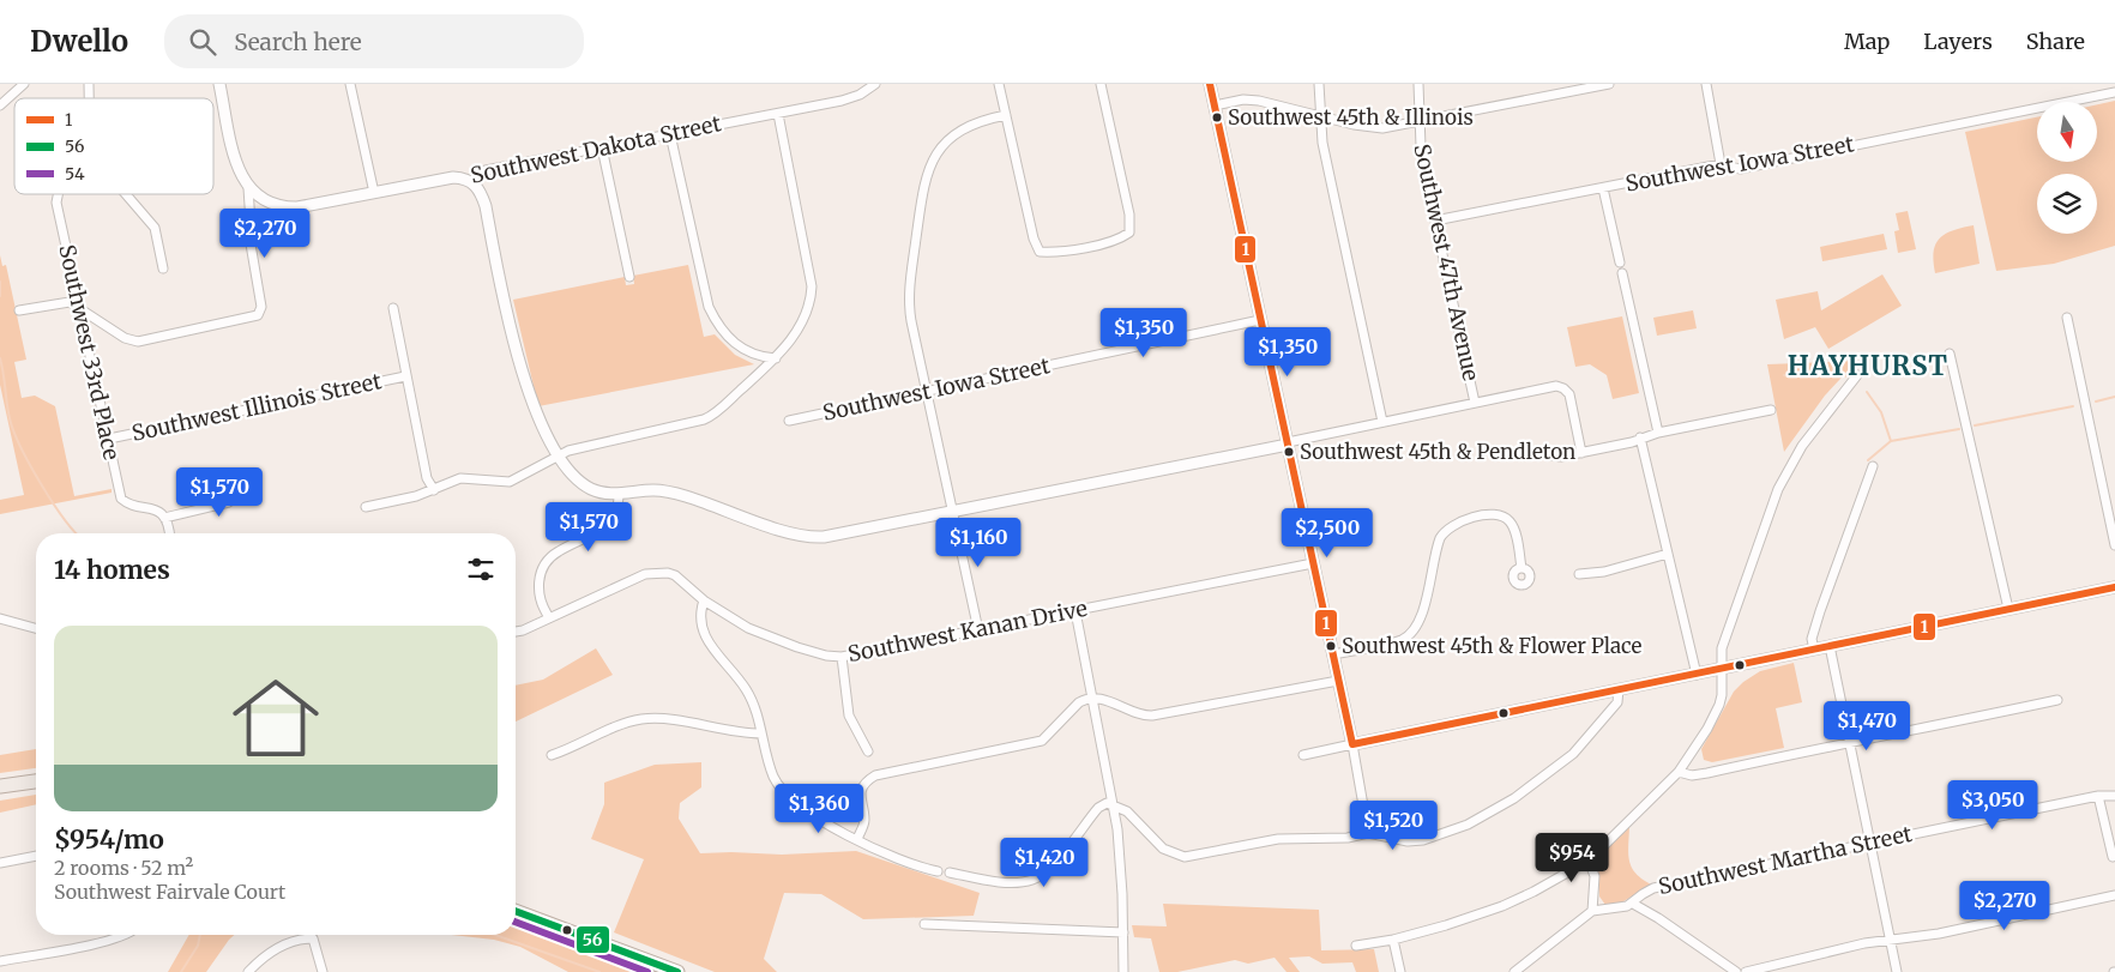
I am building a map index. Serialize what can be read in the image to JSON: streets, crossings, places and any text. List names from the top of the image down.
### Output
{
  "streets": {
    "street": [
      "Southwest Dakota Street",
      "Southwest Iowa Street",
      "Southwest 47th Avenue",
      "Southwest 33rd Place",
      "Southwest Illinois Street",
      "Southwest Kanan Drive",
      "Southwest Martha Street"
    ]
  },
  "crossings": [
    ["Southwest Iowa Street", "Southwest 47th Avenue"],
    ["Southwest 33rd Place", "Southwest Illinois Street"]
  ],
  "districts": ["HAYHURST"],
  "places": ["Southwest 45th & Illinois", "Southwest 45th & Pendleton", "Southwest 45th & Flower Place"],
  "lines": ["transit line 1", "transit line 56", "transit line 54"],
  "legend": ["1", "56", "54"],
  "north": "bottom",
  "page": {
    "header": "Dwello",
    "search": "Search here",
    "nav": ["Map", "Layers", "Share"],
    "price": [
      "$2,270",
      "$1,350",
      "$1,350",
      "$1,570",
      "$1,570",
      "$2,500",
      "$1,160",
      "$1,470",
      "$3,050",
      "$1,360",
      "$1,520",
      "$954",
      "$1,420",
      "$2,270"
    ],
    "heading": "14 homes",
    "list": [
      {
        "name": "$954/mo",
        "note": "2 rooms · 52 m² · Southwest Fairvale Court"
      }
    ]
  }
}
